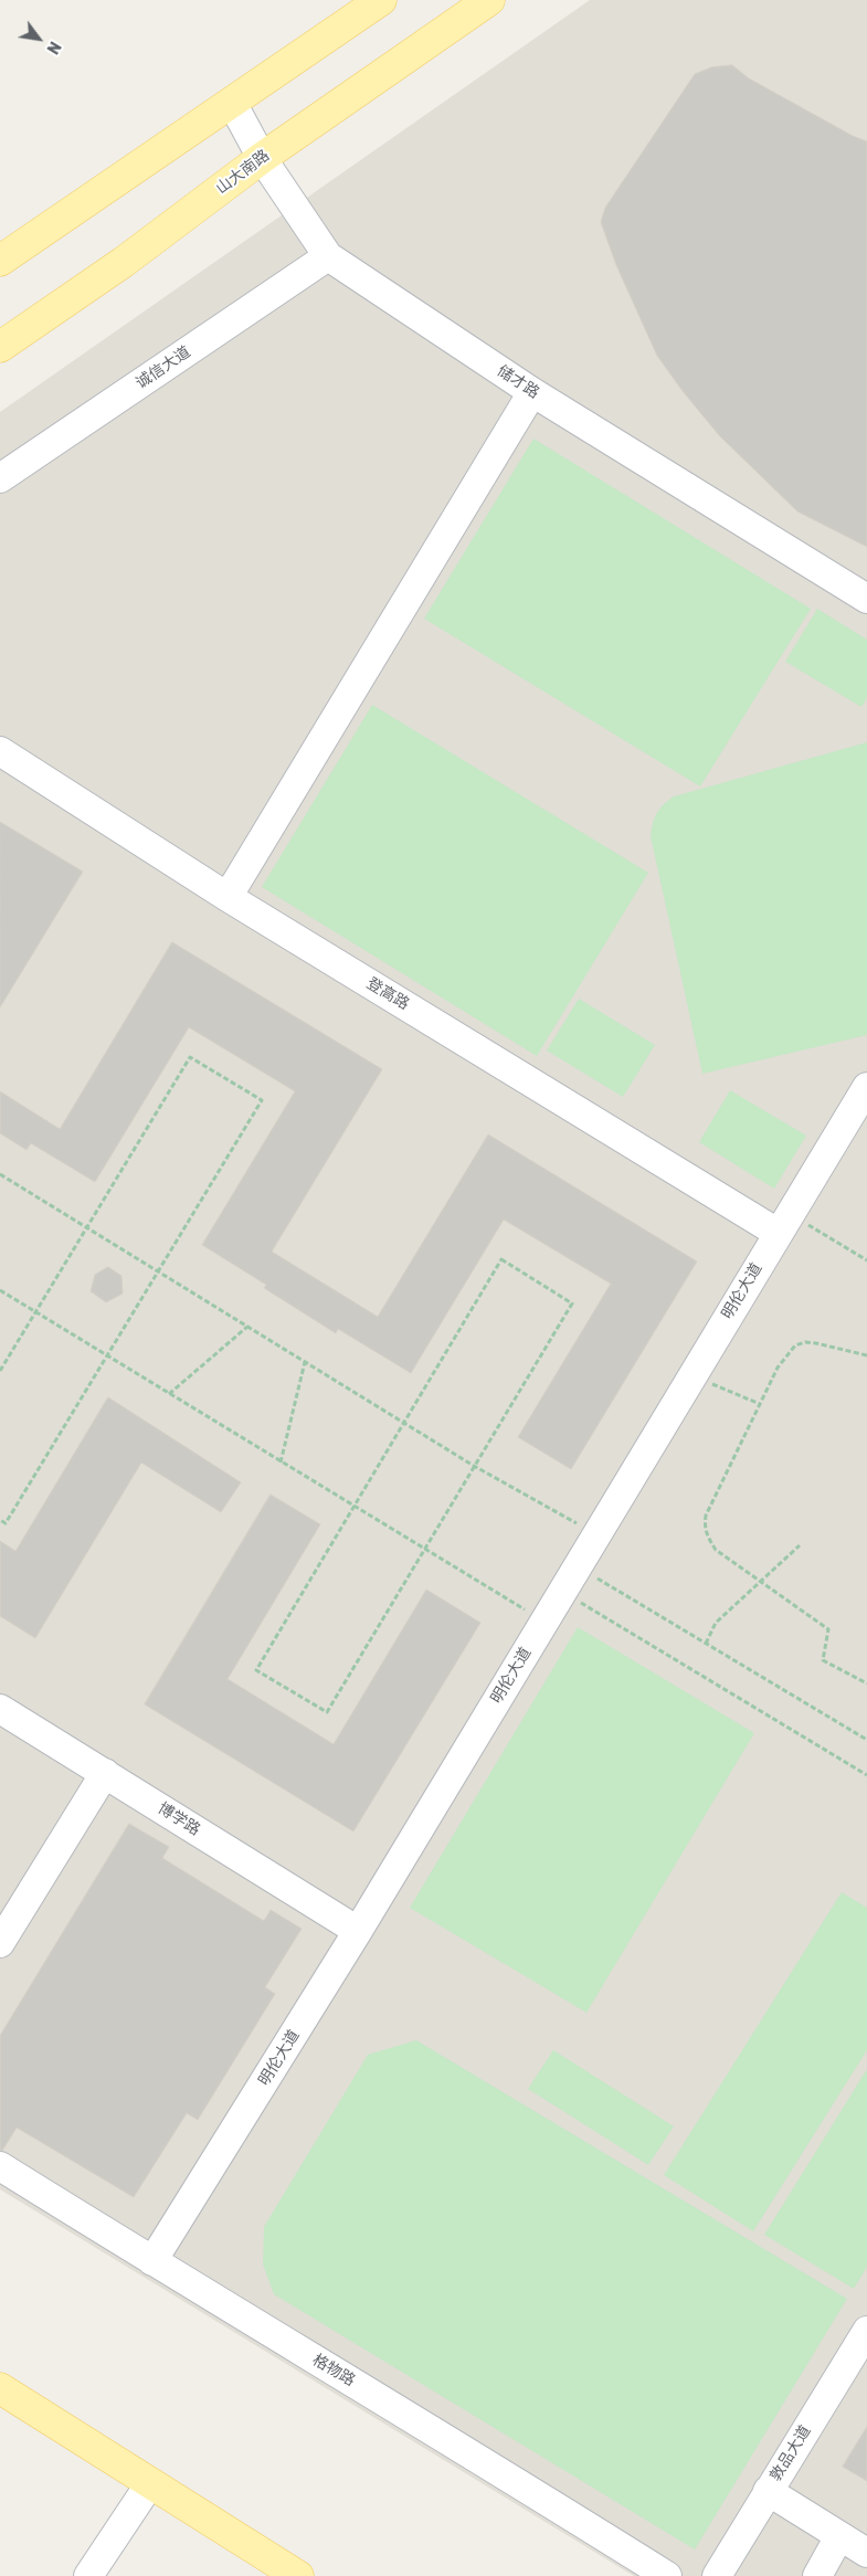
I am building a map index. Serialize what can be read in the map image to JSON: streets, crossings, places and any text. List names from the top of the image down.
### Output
{
  "streets": {
    "main road": ["山大南路"],
    "street": [
      "诚信大道",
      "储才路",
      "登高路",
      "明伦大道",
      "博学路",
      "格物路",
      "敦品大道"
    ]
  },
  "crossings": [
    ["山大南路", "储才路"],
    ["诚信大道", "储才路"],
    ["登高路", "明伦大道"],
    ["明伦大道", "博学路"],
    ["明伦大道", "格物路"]
  ],
  "north": "bottom right"
}
